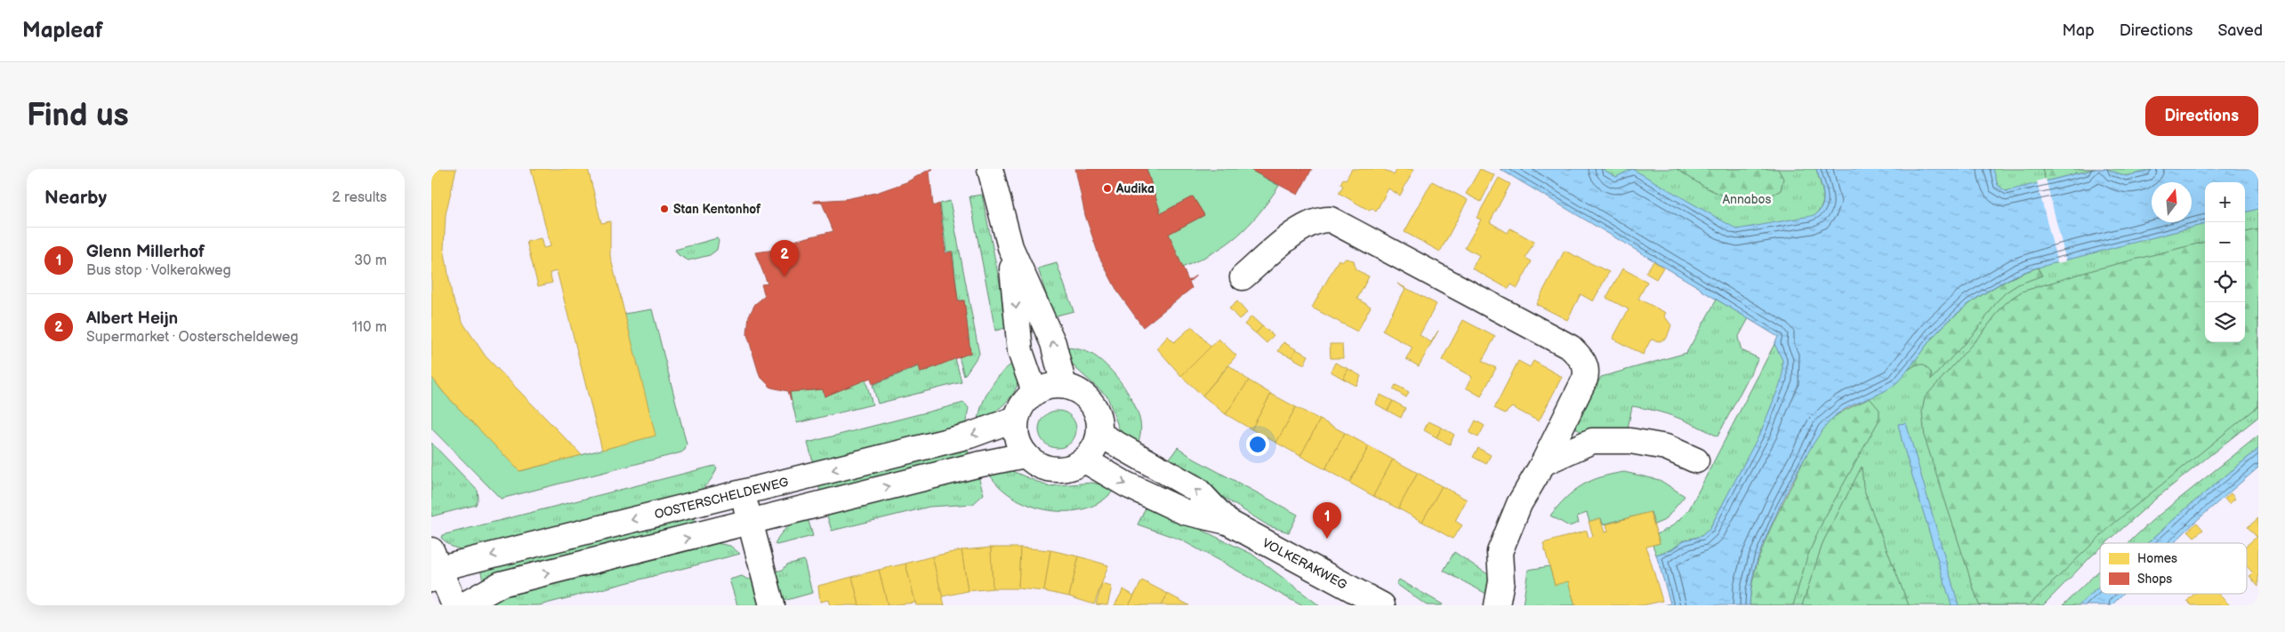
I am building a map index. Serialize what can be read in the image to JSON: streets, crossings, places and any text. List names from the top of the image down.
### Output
{
  "streets": {
    "street": ["OOSTERSCHELDEWEG", "VOLKERAKWEG"]
  },
  "crossings": [
    ["OOSTERSCHELDEWEG", "VOLKERAKWEG"]
  ],
  "parks": ["Annabos"],
  "places": ["Audika", "Stan Kentonhof"],
  "legend": ["Homes", "Shops"],
  "north": "top",
  "page": {
    "header": "Mapleaf",
    "nav": ["Map", "Directions", "Saved"],
    "buttons": "Directions",
    "title": "Find us",
    "heading": ["Nearby", "2 results"],
    "map_buttons": ["+", "−"],
    "list": [
      {
        "mark": "1",
        "name": "Glenn Millerhof",
        "note": "Bus stop · Volkerakweg",
        "value": "30 m"
      },
      {
        "mark": "2",
        "name": "Albert Heijn",
        "note": "Supermarket · Oosterscheldeweg",
        "value": "110 m"
      }
    ],
    "pins": ["2", "1"]
  }
}
